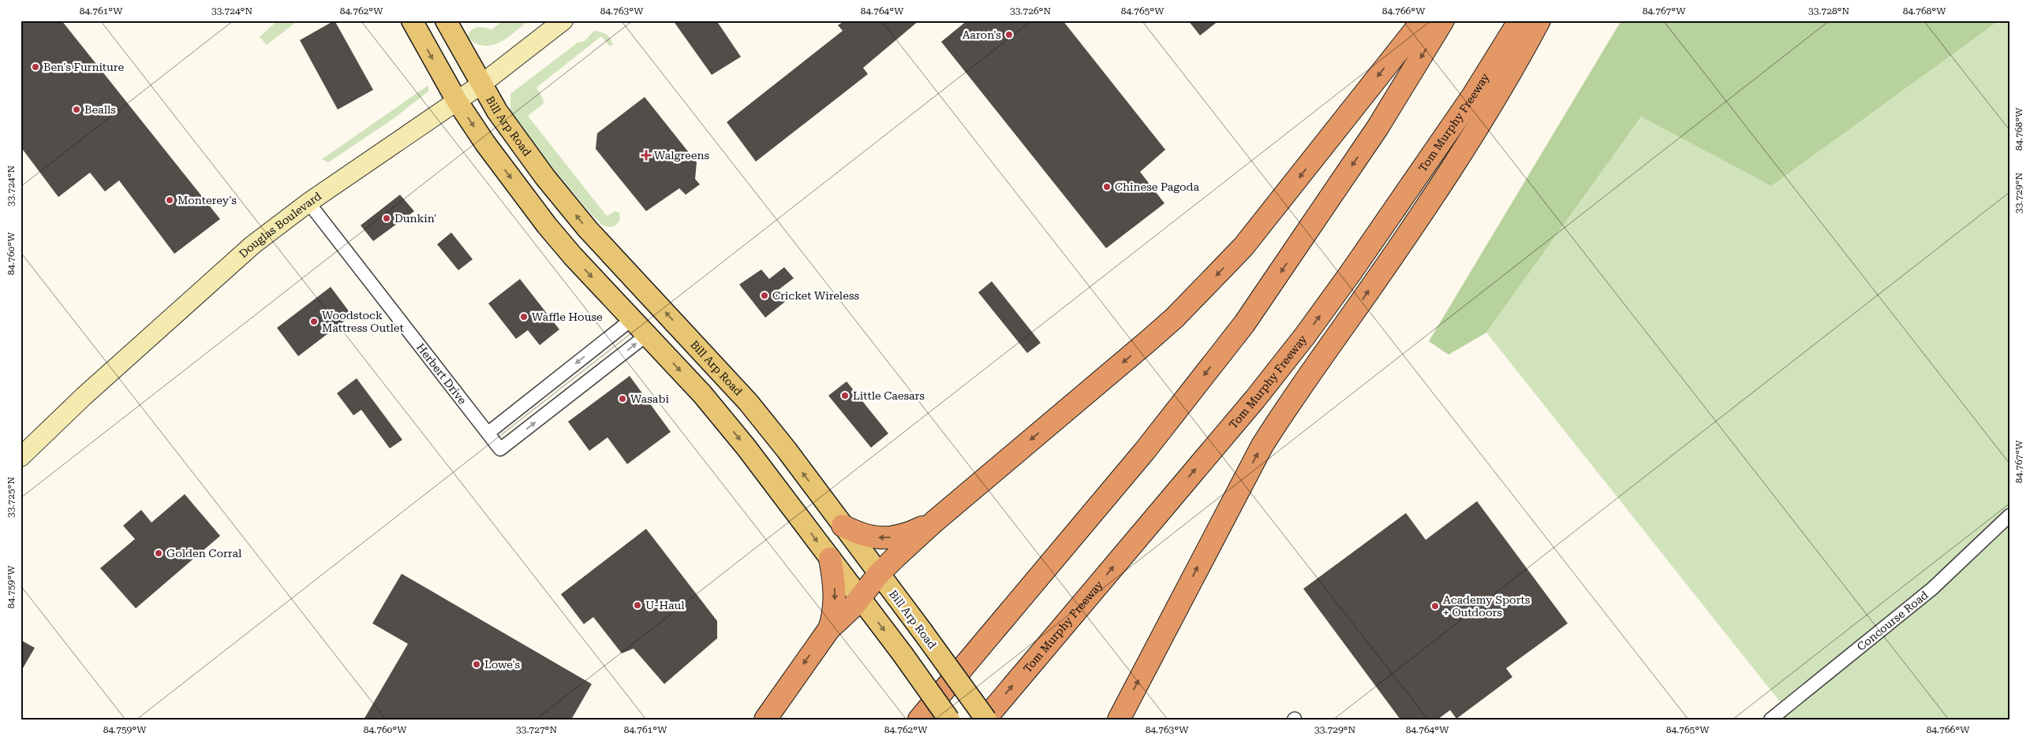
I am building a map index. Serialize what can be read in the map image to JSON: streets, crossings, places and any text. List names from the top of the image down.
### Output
{
  "streets": {
    "highway": ["Tom Murphy Freeway"],
    "main road": ["Bill Arp Road", "Douglas Boulevard"],
    "street": ["Herbert Drive", "Concourse Road"]
  },
  "crossings": [
    ["Tom Murphy Freeway", "Bill Arp Road"],
    ["Bill Arp Road", "Douglas Boulevard"],
    ["Douglas Boulevard", "Herbert Drive"]
  ],
  "places": {
    "other": [
      "Aaron's",
      "Ben's Furniture",
      "Bealls",
      "Chinese Pagoda",
      "Monterey's",
      "Dunkin'",
      "Cricket Wireless",
      "Waffle House",
      "Woodstock Mattress Outlet",
      "Little Caesars",
      "Wasabi",
      "Golden Corral",
      "U-Haul",
      "Academy Sports + Outdoors",
      "Lowe's"
    ],
    "health": ["Walgreens"]
  },
  "coordinates": [
    "84.761°W",
    "33.724°N",
    "84.762°W",
    "84.763°W",
    "84.764°W",
    "33.726°N",
    "84.765°W",
    "84.766°W",
    "84.767°W",
    "33.728°N",
    "84.768°W",
    "33.729°N",
    "84.760°W",
    "33.725°N",
    "84.759°W",
    "33.727°N"
  ]
}
